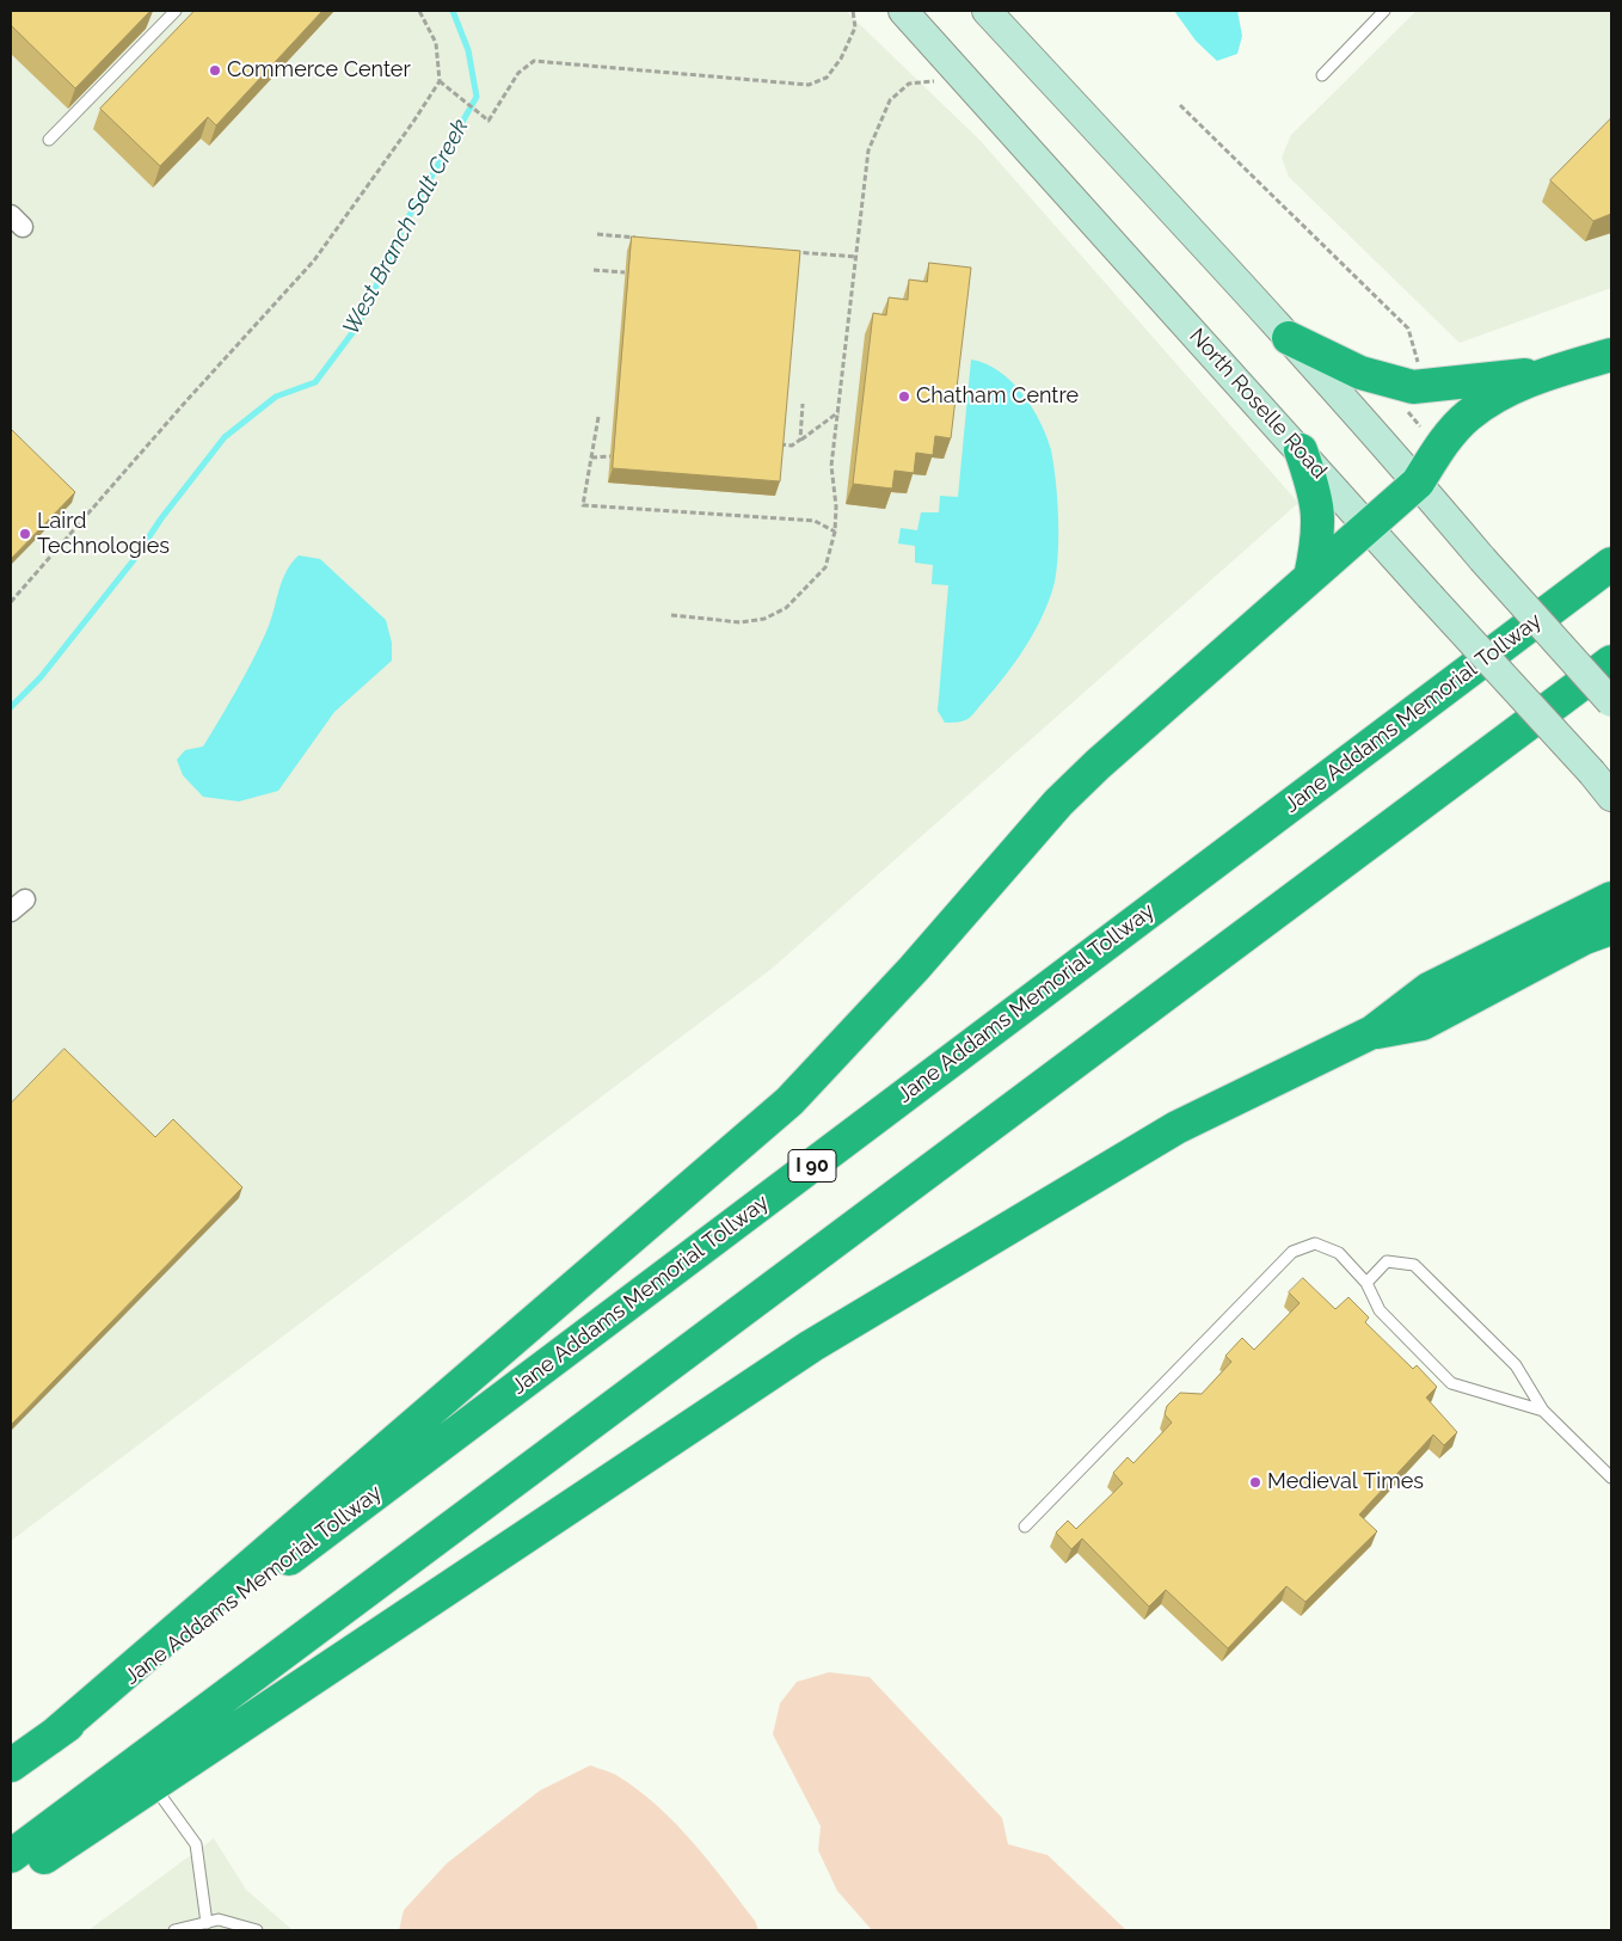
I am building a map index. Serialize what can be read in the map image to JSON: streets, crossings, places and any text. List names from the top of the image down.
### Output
{
  "streets": {
    "highway": ["Jane Addams Memorial Tollway", "I 90"],
    "main road": ["North Roselle Road"]
  },
  "water": ["West Branch Salt Creek"],
  "places": [
    "Commerce Center",
    "Chatham Centre",
    "Laird Technologies",
    "Medieval Times"
  ]
}
